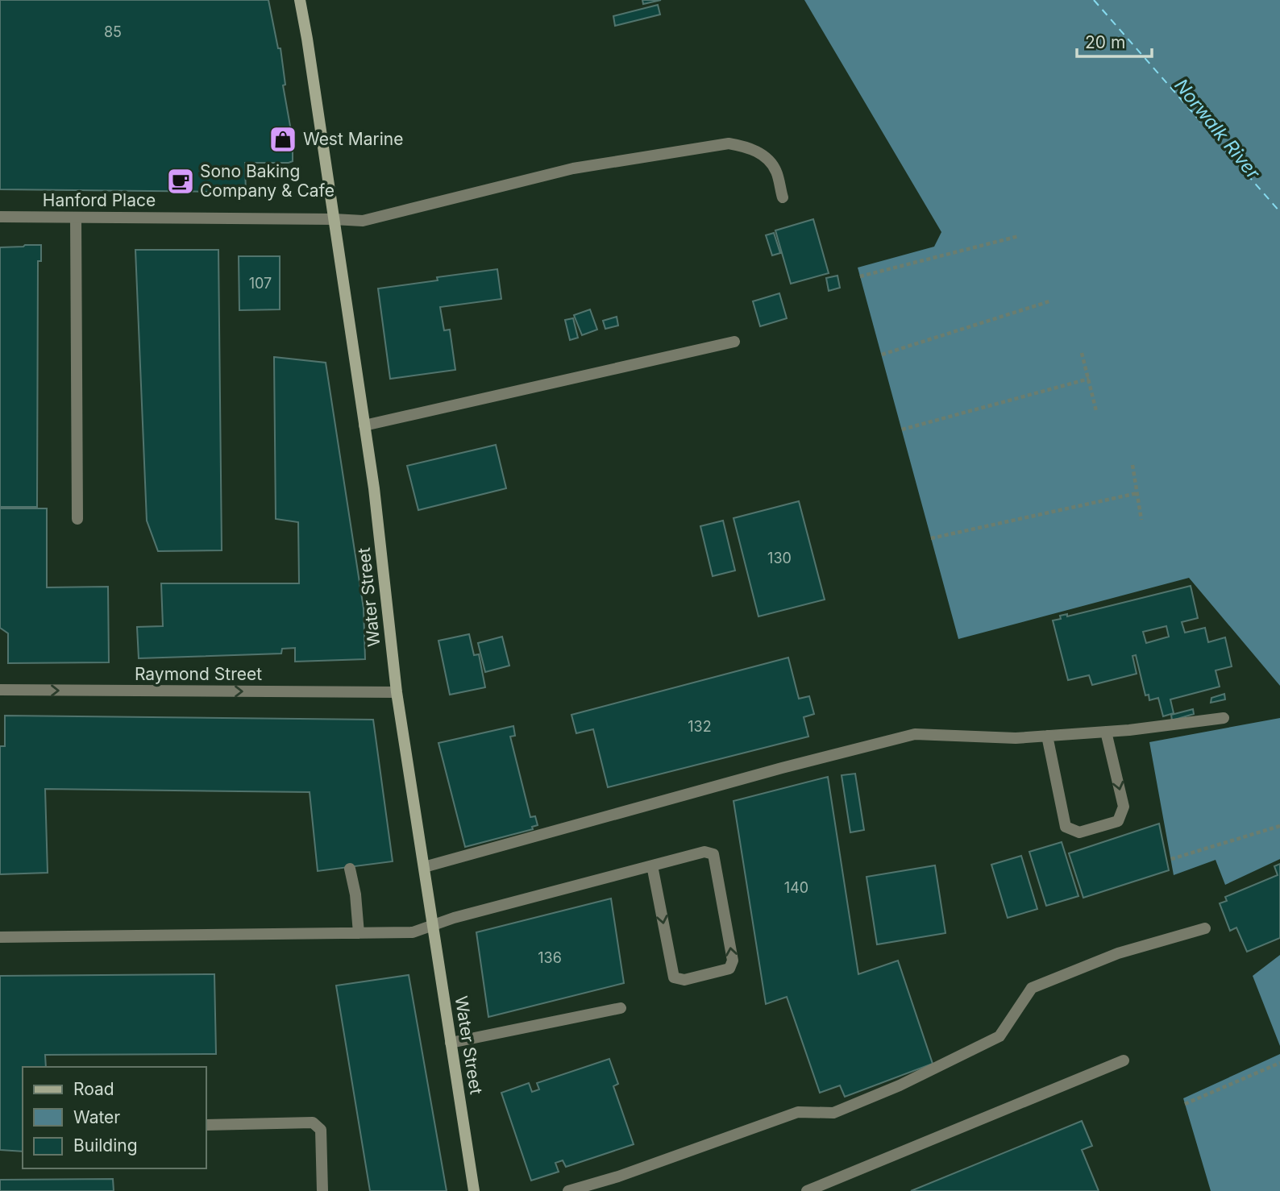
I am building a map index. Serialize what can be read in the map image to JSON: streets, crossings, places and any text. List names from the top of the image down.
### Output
{
  "streets": {
    "main road": ["Water Street"],
    "street": ["Hanford Place", "Raymond Street"]
  },
  "crossings": [
    ["Hanford Place", "Water Street"],
    ["Water Street", "Raymond Street"]
  ],
  "one_way": ["Raymond Street"],
  "water": ["Norwalk River"],
  "places": {
    "shop": ["West Marine"],
    "cafe": ["Sono Baking Company & Cafe"]
  },
  "house_numbers": [
    "85",
    "107",
    "130",
    "132",
    "140",
    "136"
  ],
  "legend": ["Road", "Water", "Building"],
  "scale_bar": "20 m"
}
